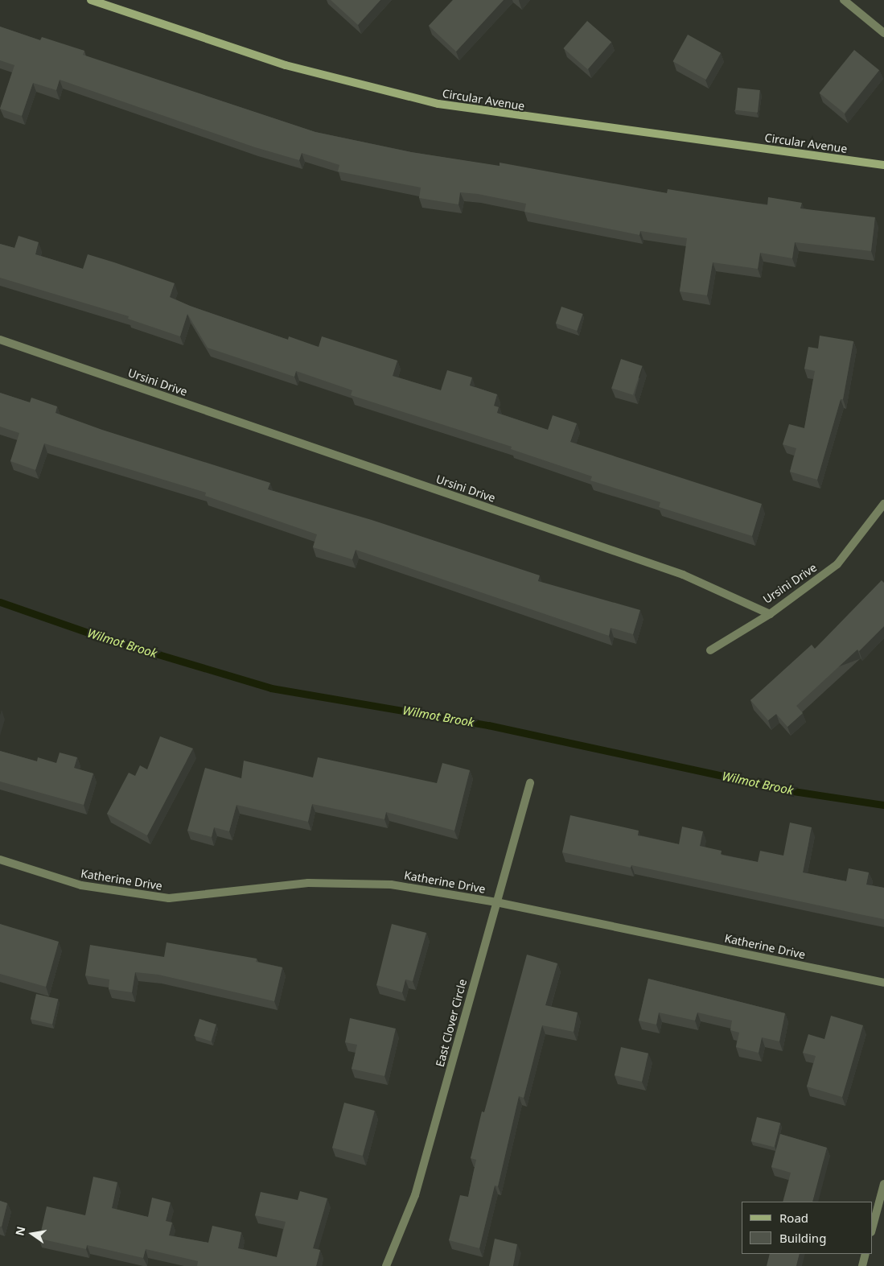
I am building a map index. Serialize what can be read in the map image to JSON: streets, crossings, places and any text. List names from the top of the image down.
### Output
{
  "streets": {
    "main road": ["Circular Avenue"],
    "street": ["Ursini Drive", "Katherine Drive", "East Clover Circle"]
  },
  "crossings": [
    ["Katherine Drive", "East Clover Circle"]
  ],
  "water": ["Wilmot Brook"],
  "legend": ["Road", "Building"],
  "north": "left"
}
